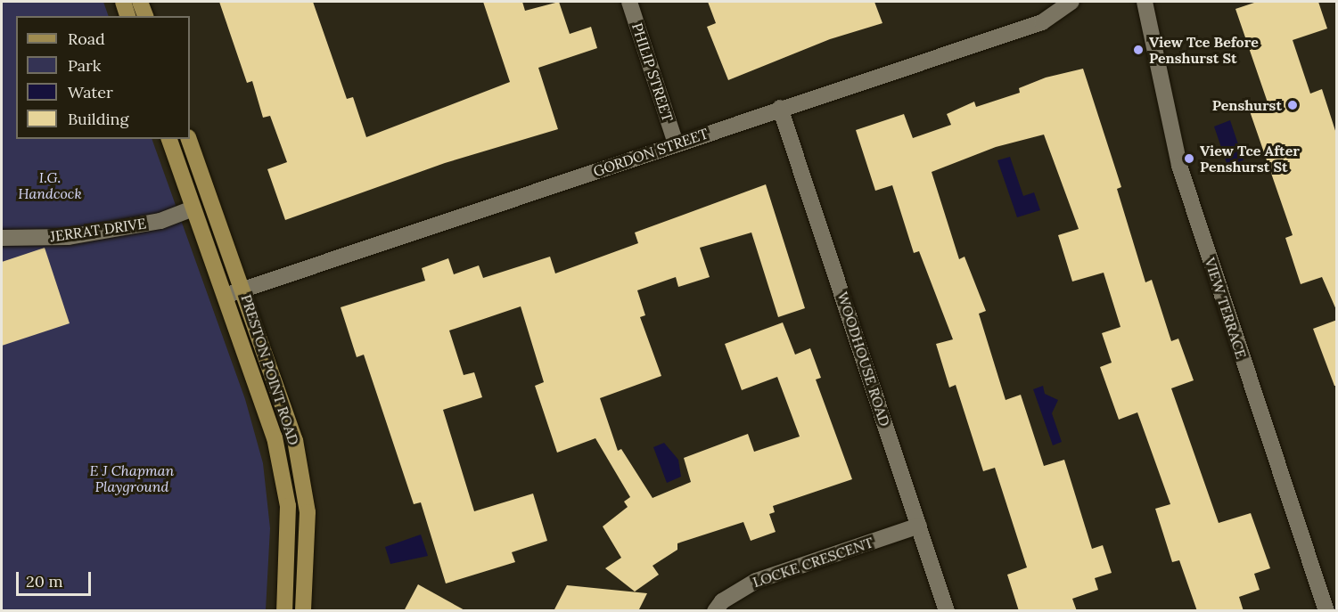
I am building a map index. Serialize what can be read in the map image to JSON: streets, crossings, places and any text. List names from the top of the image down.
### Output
{
  "streets": {
    "main road": ["PRESTON POINT ROAD"],
    "street": [
      "PHILIP STREET",
      "GORDON STREET",
      "JERRAT DRIVE",
      "VIEW TERRACE",
      "WOODHOUSE ROAD",
      "LOCKE CRESCENT"
    ]
  },
  "crossings": [
    ["PHILIP STREET", "GORDON STREET"],
    ["GORDON STREET", "WOODHOUSE ROAD"],
    ["GORDON STREET", "PRESTON POINT ROAD"],
    ["JERRAT DRIVE", "PRESTON POINT ROAD"],
    ["WOODHOUSE ROAD", "LOCKE CRESCENT"]
  ],
  "parks": ["I.G. Handcock", "E J Chapman Playground"],
  "places": ["View Tce Before Penshurst St", "Penshurst", "View Tce After Penshurst St"],
  "legend": [
    "Road",
    "Park",
    "Water",
    "Building"
  ],
  "scale_bar": "20 m"
}
